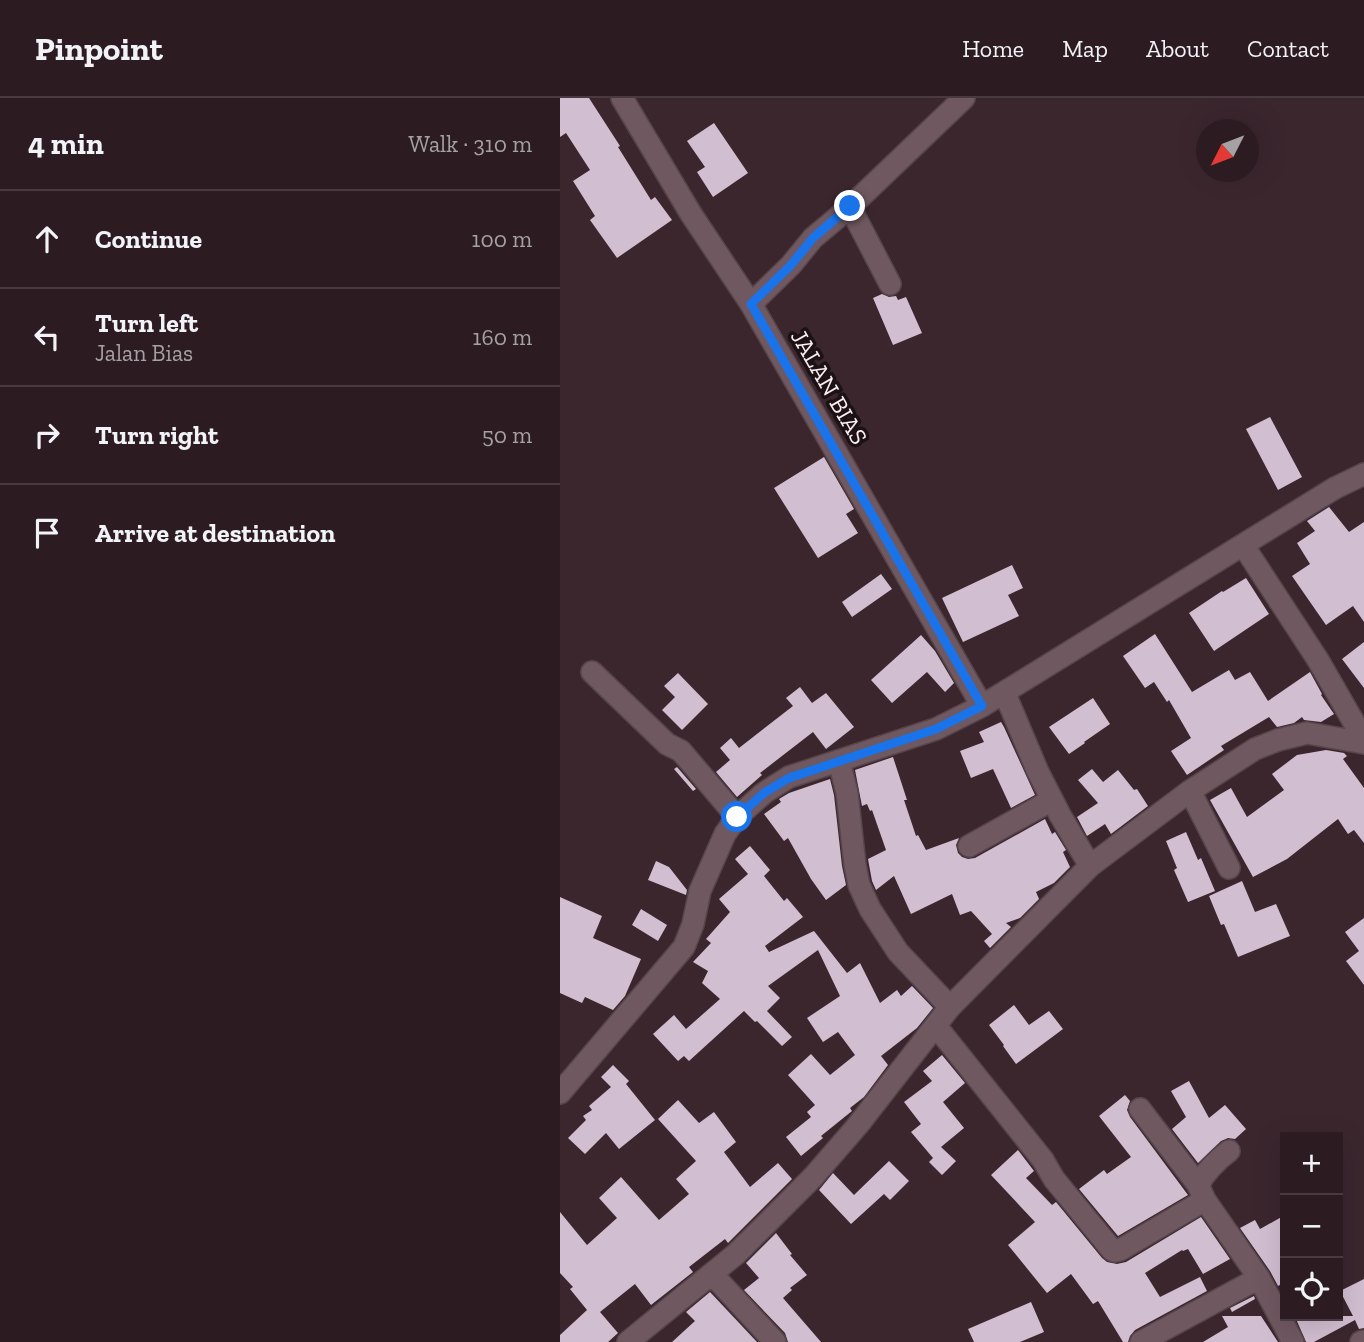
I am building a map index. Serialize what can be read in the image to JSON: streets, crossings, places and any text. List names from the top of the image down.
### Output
{
  "streets": {
    "street": ["JALAN BIAS"]
  },
  "north": "bottom left",
  "page": {
    "header": "Pinpoint",
    "nav": [
      "Home",
      "Map",
      "About",
      "Contact"
    ],
    "heading": ["4 min", "Walk · 310 m"],
    "list": [
      ["Continue", "100 m"],
      ["Turn left", "Jalan Bias", "160 m"],
      ["Turn right", "50 m"],
      "Arrive at destination"
    ],
    "map_buttons": ["+", "−"]
  }
}
